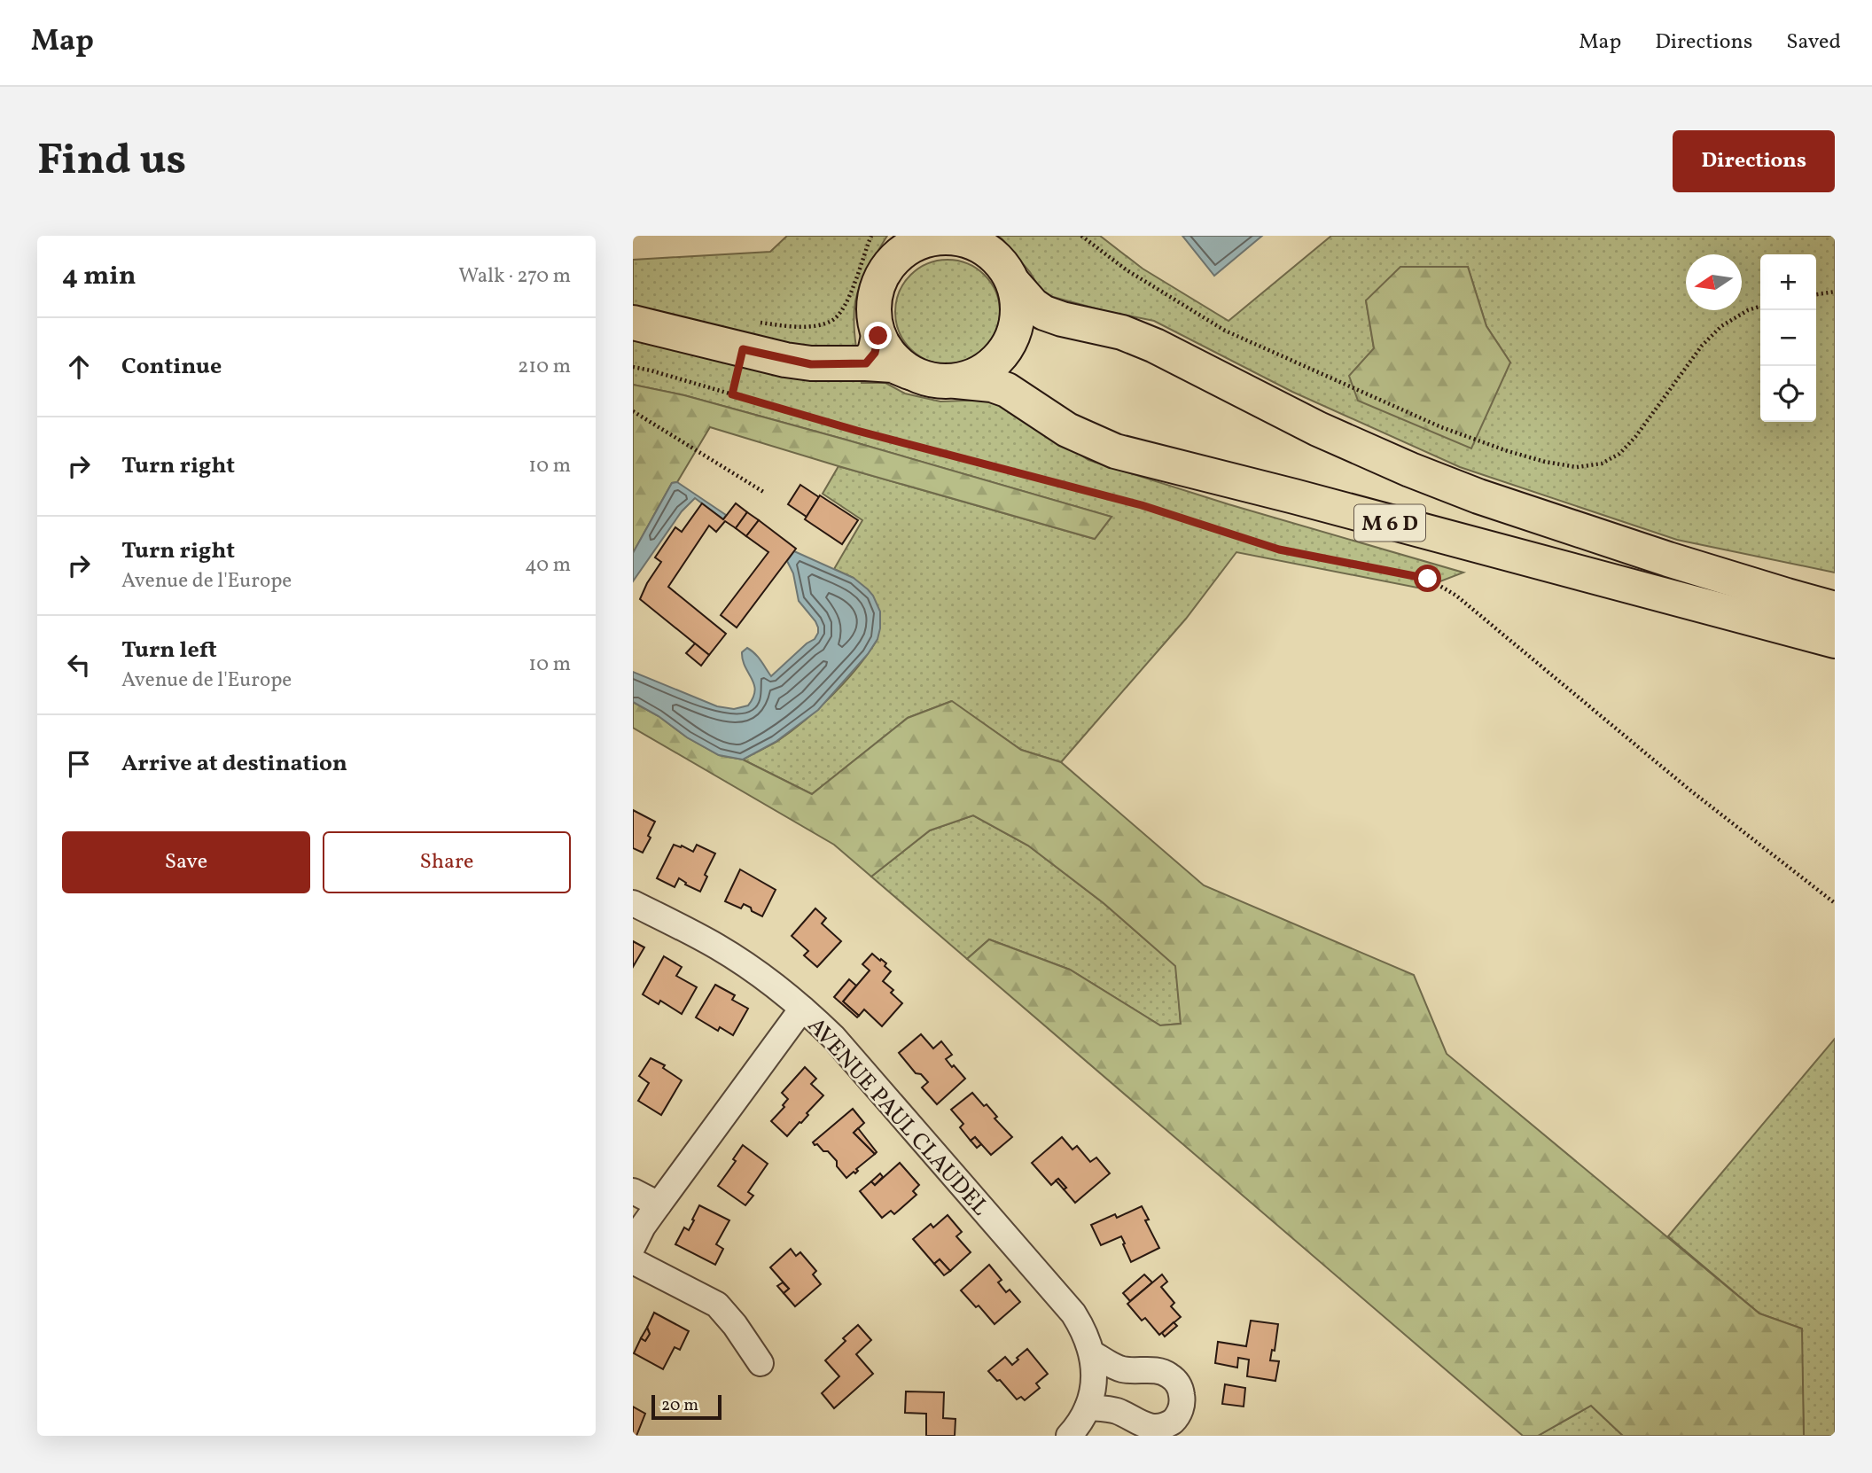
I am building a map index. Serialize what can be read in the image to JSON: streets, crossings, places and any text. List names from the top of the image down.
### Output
{
  "streets": {
    "main road": ["M 6 D"],
    "street": ["AVENUE PAUL CLAUDEL"]
  },
  "scale_bar": "20 m",
  "north": "left",
  "page": {
    "header": "Map",
    "nav": ["Map", "Directions", "Saved"],
    "buttons": [
      "Directions",
      ["Save", "Share"]
    ],
    "title": "Find us",
    "heading": ["4 min", "Walk · 270 m"],
    "map_buttons": ["+", "−"],
    "list": [
      ["Continue", "210 m"],
      ["Turn right", "10 m"],
      ["Turn right", "Avenue de l'Europe", "40 m"],
      ["Turn left", "Avenue de l'Europe", "10 m"],
      "Arrive at destination"
    ],
    "scale": "20 m"
  }
}
